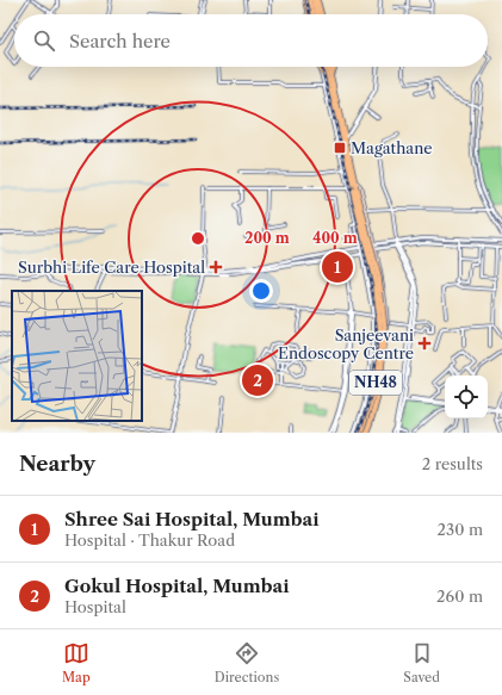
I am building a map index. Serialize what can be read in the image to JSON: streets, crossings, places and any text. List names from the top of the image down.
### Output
{
  "streets": {
    "highway": ["NH48"]
  },
  "places": {
    "transit": ["Magathane"],
    "health": ["Surbhi Life Care Hospital", "Sanjeevani Endoscopy Centre"]
  },
  "page": {
    "search": "Search here",
    "pins": ["1", "2"],
    "heading": ["Nearby", "2 results"],
    "list": [
      {
        "mark": "1",
        "name": "Shree Sai Hospital, Mumbai",
        "note": "Hospital · Thakur Road",
        "value": "230 m"
      },
      {
        "mark": "2",
        "name": "Gokul Hospital, Mumbai",
        "note": "Hospital",
        "value": "260 m"
      }
    ],
    "nav": ["Map", "Directions", "Saved"]
  },
  "rings": ["200 m", "400 m"]
}
